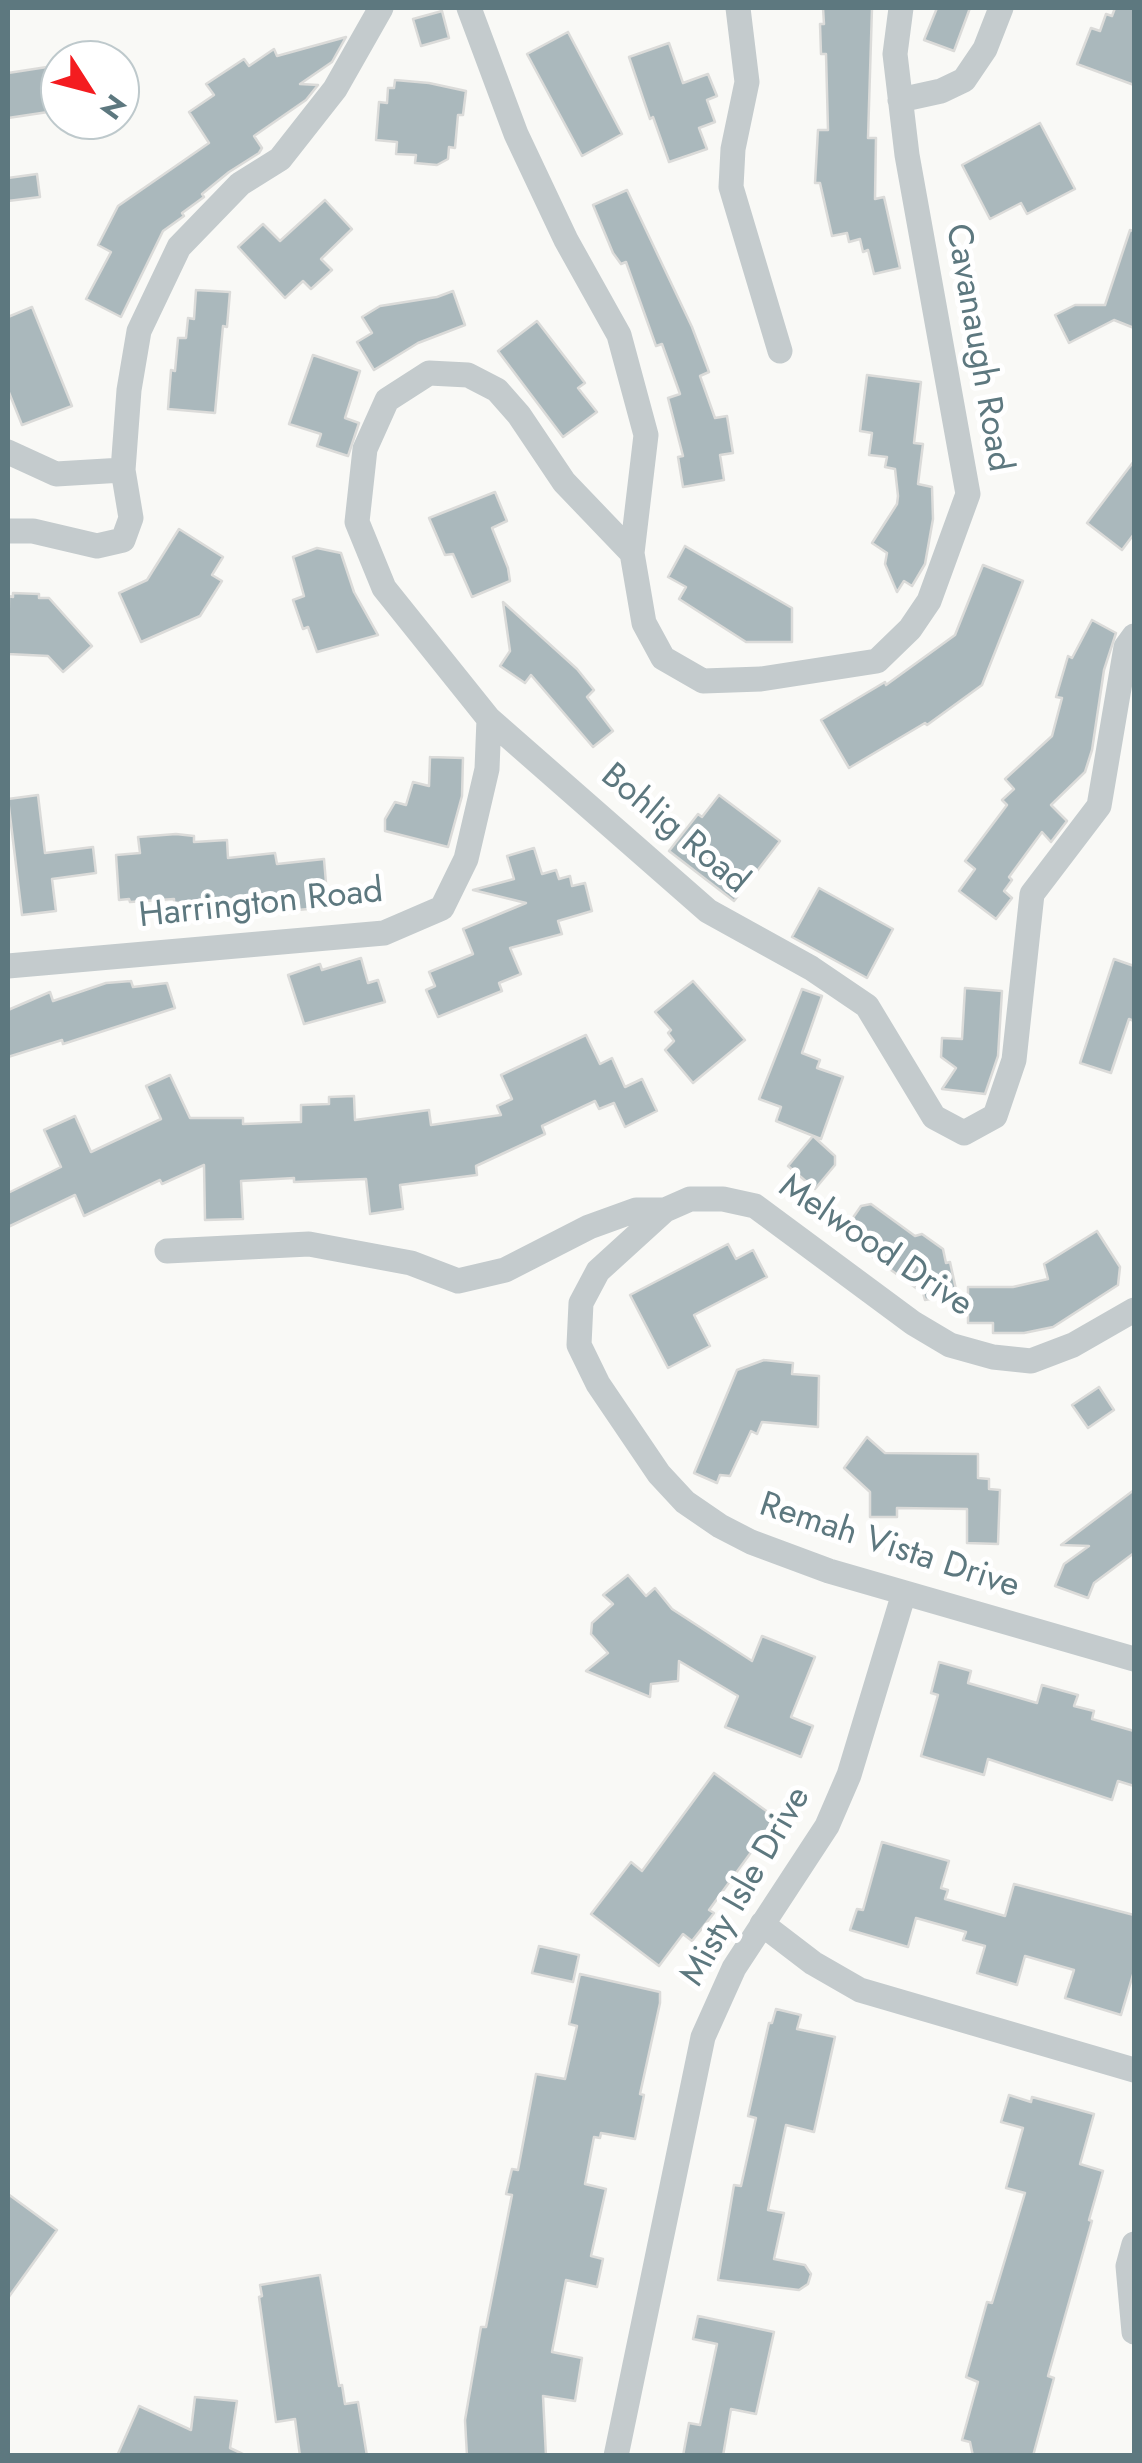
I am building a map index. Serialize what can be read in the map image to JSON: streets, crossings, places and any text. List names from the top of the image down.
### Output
{
  "streets": {
    "street": [
      "Cavanaugh Road",
      "Bohlig Road",
      "Harrington Road",
      "Melwood Drive",
      "Remah Vista Drive",
      "Misty Isle Drive"
    ]
  },
  "crossings": [
    ["Cavanaugh Road", "Bohlig Road"],
    ["Bohlig Road", "Harrington Road"],
    ["Melwood Drive", "Remah Vista Drive"],
    ["Remah Vista Drive", "Misty Isle Drive"]
  ],
  "north": "bottom right"
}
